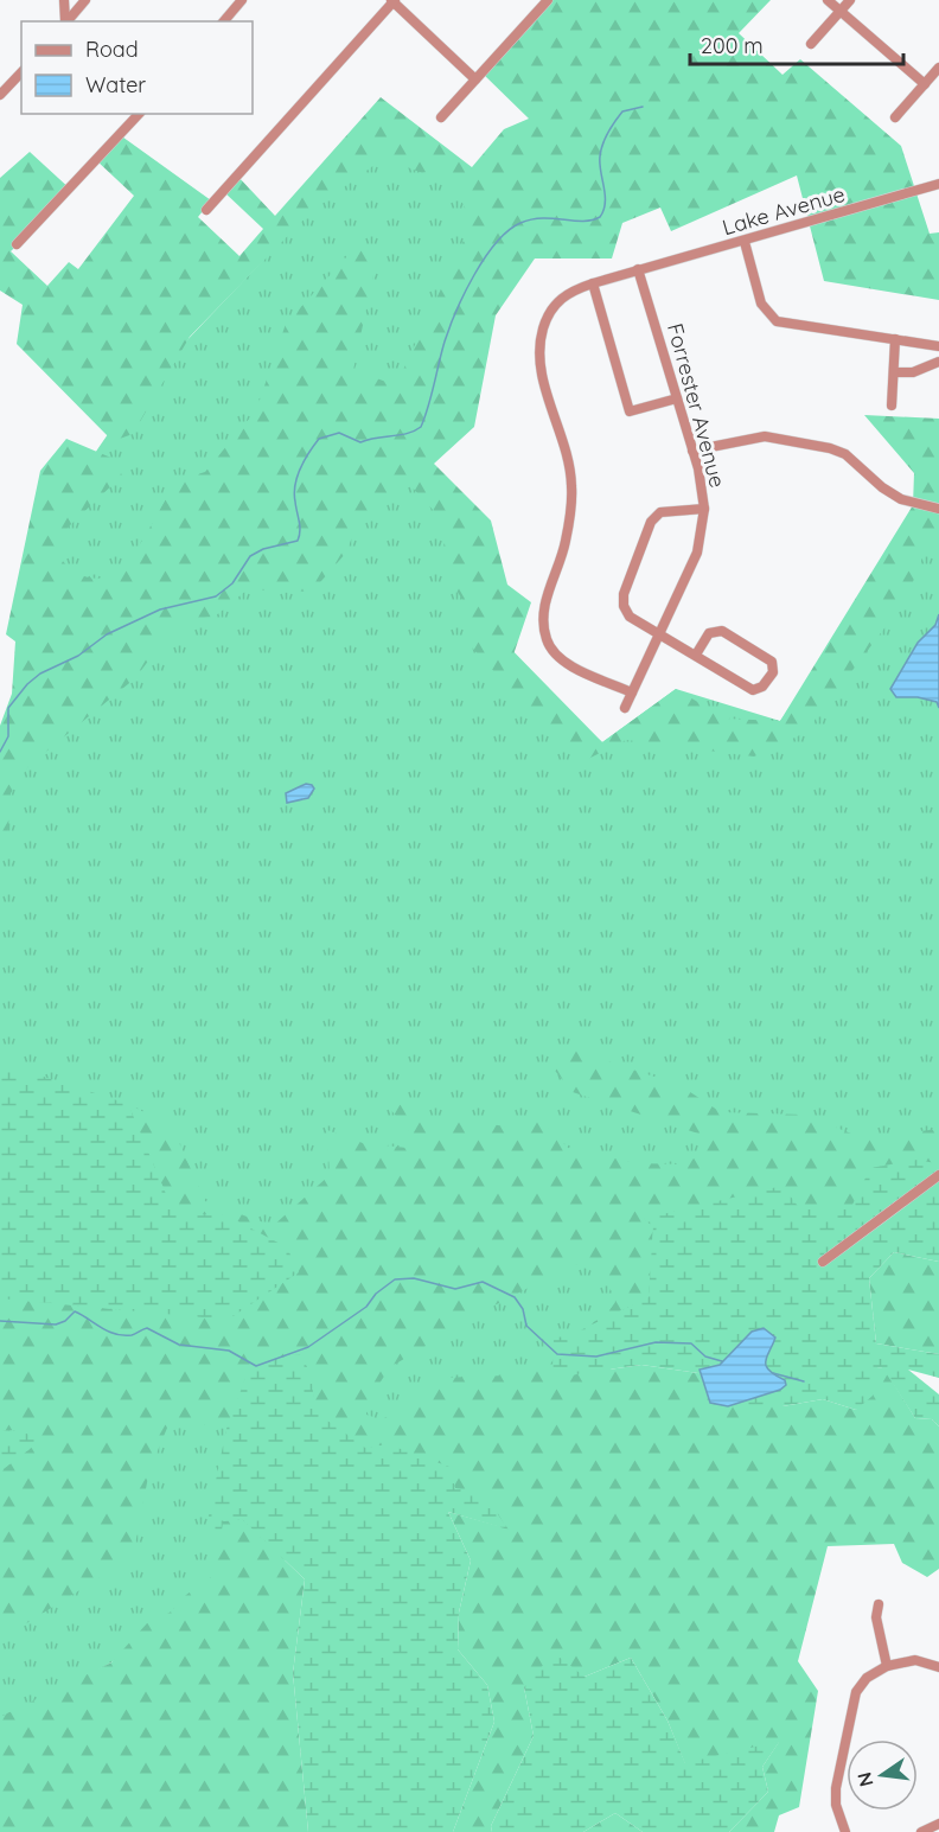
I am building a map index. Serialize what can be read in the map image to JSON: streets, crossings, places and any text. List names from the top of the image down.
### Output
{
  "streets": {
    "street": ["Lake Avenue", "Forrester Avenue"]
  },
  "crossings": [
    ["Lake Avenue", "Forrester Avenue"]
  ],
  "legend": ["Road", "Water"],
  "scale_bar": "200 m",
  "north": "left"
}
